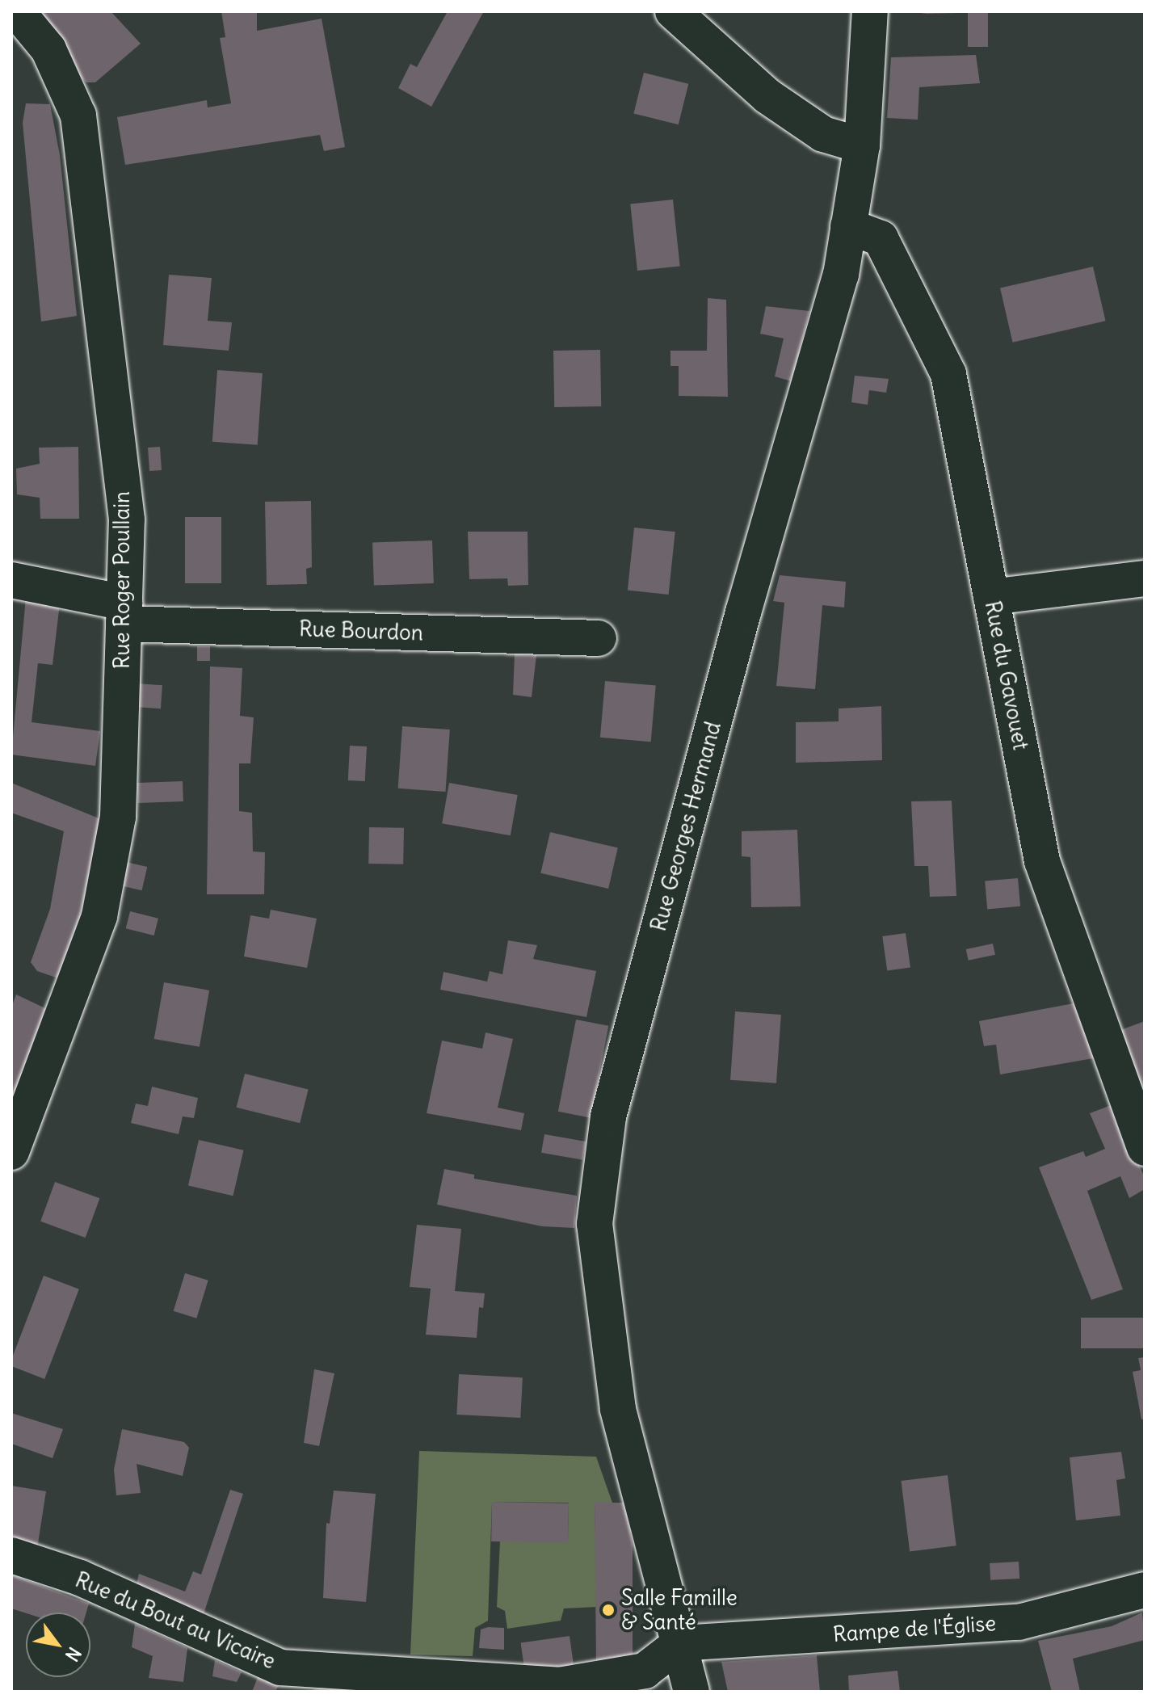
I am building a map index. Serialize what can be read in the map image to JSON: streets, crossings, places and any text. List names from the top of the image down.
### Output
{
  "streets": {
    "street": [
      "Rue Roger Poullain",
      "Rue Bourdon",
      "Rue du Gavouet",
      "Rue Georges Hermand",
      "Rue du Bout au Vicaire",
      "Rampe de l'Église"
    ]
  },
  "crossings": [
    ["Rue Roger Poullain", "Rue Bourdon"],
    ["Rue du Gavouet", "Rue Georges Hermand"],
    ["Rue Georges Hermand", "Rue du Bout au Vicaire"],
    ["Rue Georges Hermand", "Rampe de l'Église"],
    ["Rue du Bout au Vicaire", "Rampe de l'Église"]
  ],
  "places": ["Salle Famille & Santé"],
  "north": "bottom right"
}
